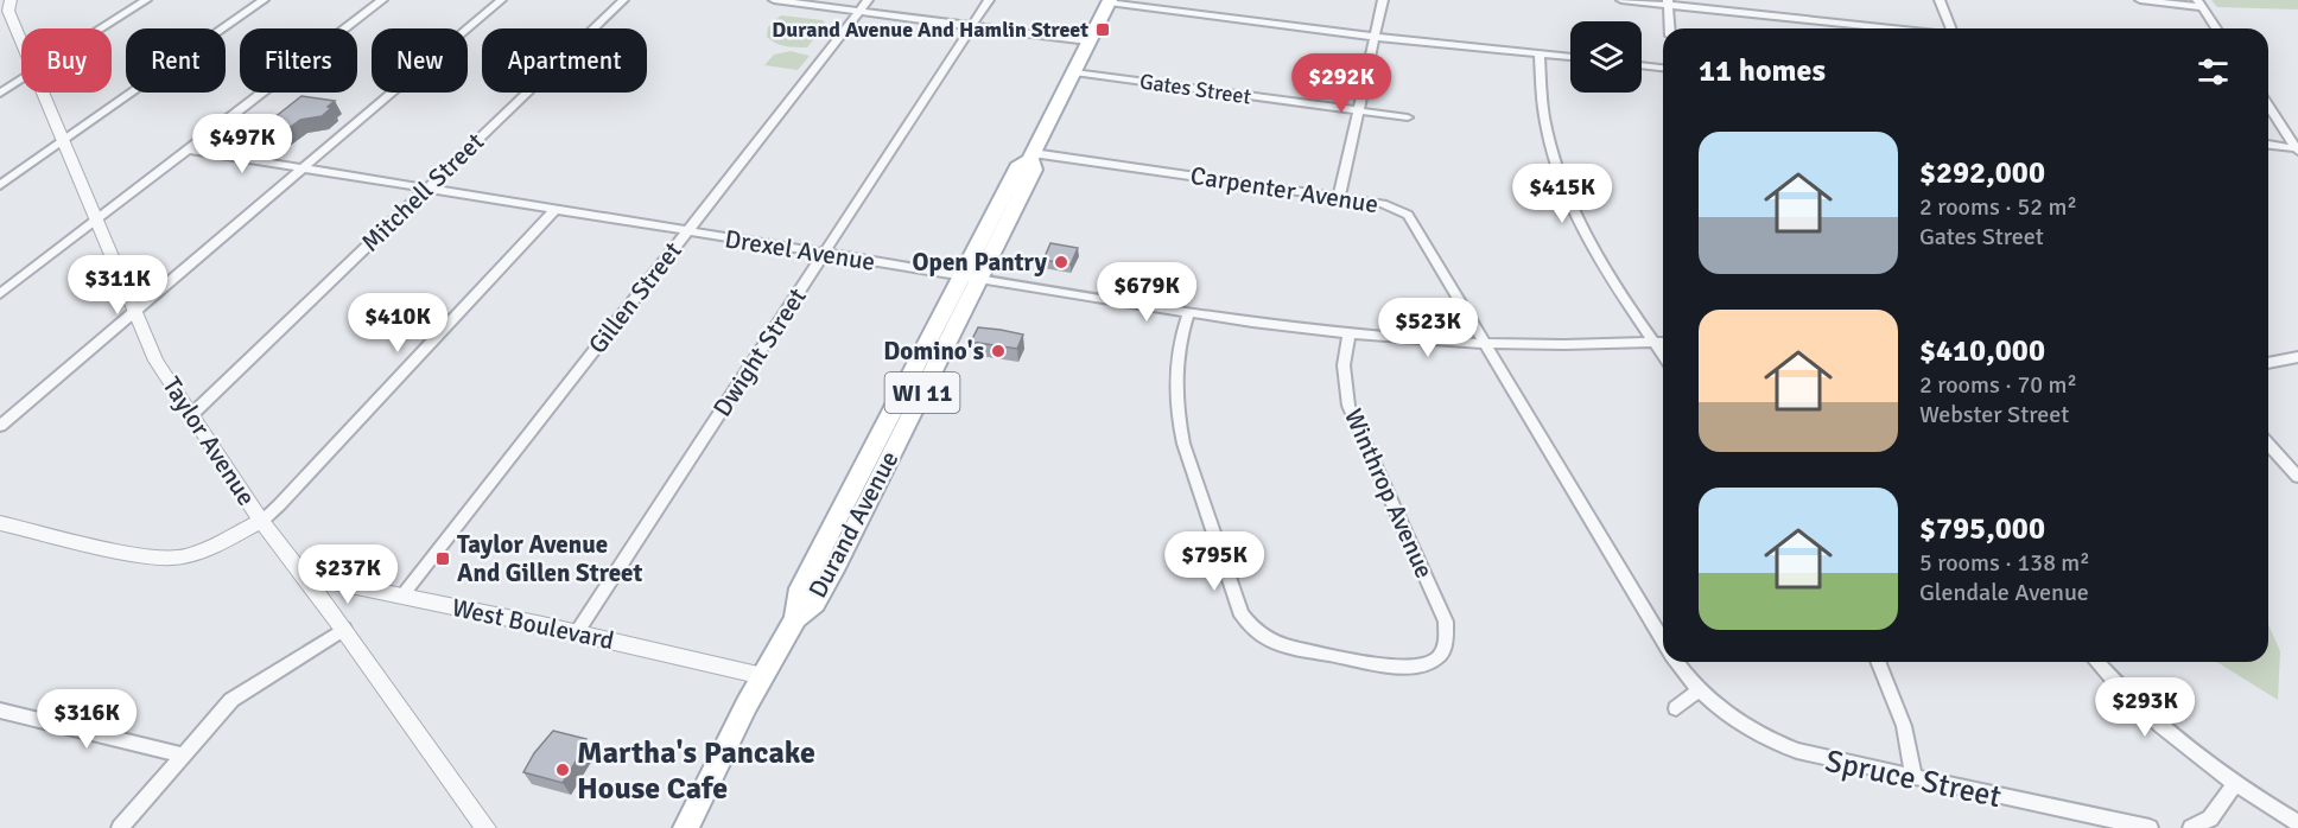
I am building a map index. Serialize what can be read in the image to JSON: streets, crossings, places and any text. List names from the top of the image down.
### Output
{
  "streets": {
    "main road": ["WI 11", "Durand Avenue"],
    "street": [
      "Gates Street",
      "Carpenter Avenue",
      "Mitchell Street",
      "Drexel Avenue",
      "Gillen Street",
      "Dwight Street",
      "Taylor Avenue",
      "Winthrop Avenue",
      "West Boulevard",
      "Spruce Street"
    ]
  },
  "crossings": [
    ["Gates Street", "Durand Avenue"],
    ["Carpenter Avenue", "Drexel Avenue"],
    ["Carpenter Avenue", "Durand Avenue"],
    ["Carpenter Avenue", "Spruce Street"],
    ["Mitchell Street", "Drexel Avenue"],
    ["Mitchell Street", "Taylor Avenue"],
    ["Drexel Avenue", "Gillen Street"],
    ["Drexel Avenue", "Dwight Street"],
    ["Drexel Avenue", "Winthrop Avenue"],
    ["Drexel Avenue", "Durand Avenue"],
    ["Gillen Street", "West Boulevard"],
    ["Dwight Street", "West Boulevard"],
    ["Taylor Avenue", "West Boulevard"],
    ["Durand Avenue", "West Boulevard"]
  ],
  "places": {
    "transit": ["Durand Avenue And Hamlin Street", "Taylor Avenue And Gillen Street"],
    "other": ["Open Pantry", "Domino's", "Martha's Pancake House Cafe"]
  },
  "page": {
    "chip": [
      "Buy",
      "Rent",
      "Filters",
      "New",
      "Apartment"
    ],
    "heading": "11 homes",
    "price": [
      "$292K",
      "$497K",
      "$415K",
      "$311K",
      "$679K",
      "$410K",
      "$523K",
      "$795K",
      "$237K",
      "$293K",
      "$316K"
    ],
    "list": [
      {
        "name": "$292,000",
        "note": "2 rooms · 52 m² · Gates Street"
      },
      {
        "name": "$410,000",
        "note": "2 rooms · 70 m² · Webster Street"
      },
      {
        "name": "$795,000",
        "note": "5 rooms · 138 m² · Glendale Avenue"
      }
    ]
  }
}
